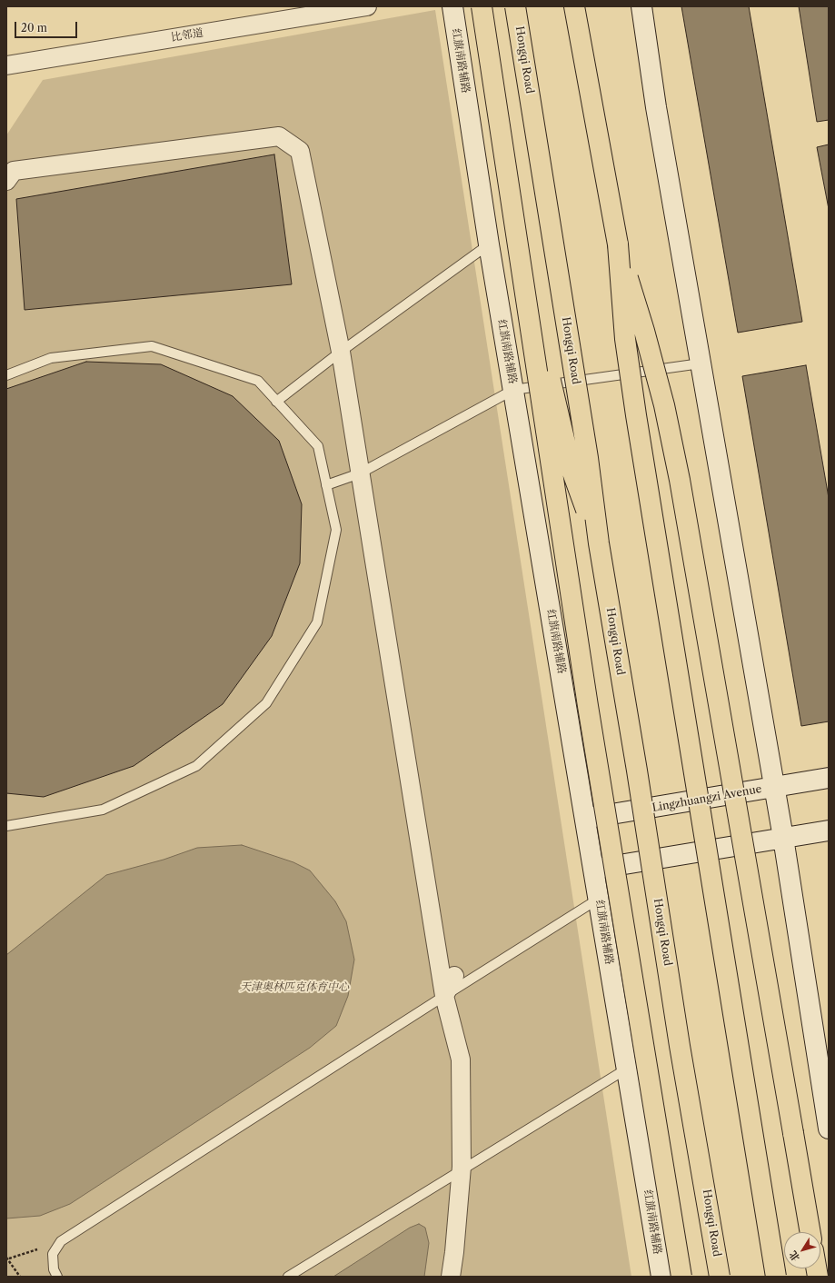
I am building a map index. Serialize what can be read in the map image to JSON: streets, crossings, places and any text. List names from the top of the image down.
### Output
{
  "streets": {
    "highway": ["Hongqi Road"],
    "main road": ["红旗南路辅路", "Lingzhuangzi Avenue"],
    "street": ["比邻道"]
  },
  "crossings": [
    ["红旗南路辅路", "Lingzhuangzi Avenue"]
  ],
  "parks": ["天津奥林匹克体育中心"],
  "scale_bar": "20 m",
  "north": "bottom left"
}
